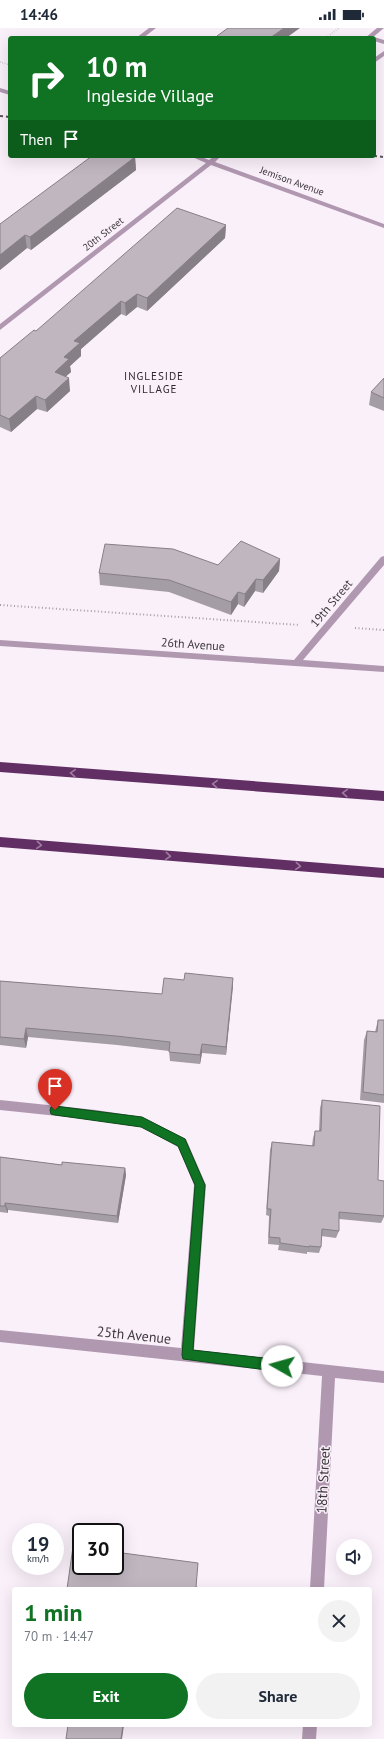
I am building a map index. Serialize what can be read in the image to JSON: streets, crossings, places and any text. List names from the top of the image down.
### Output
{
  "streets": {
    "street": [
      "Jemison Avenue",
      "20th Street",
      "19th Street",
      "26th Avenue",
      "25th Avenue",
      "18th Street"
    ]
  },
  "crossings": [
    ["Jemison Avenue", "20th Street"],
    ["19th Street", "26th Avenue"],
    ["25th Avenue", "18th Street"]
  ],
  "districts": ["INGLESIDE VILLAGE"],
  "page": {
    "status": "14:46",
    "turn": ["10 m", "Ingleside Village"],
    "then": "Then",
    "speed": "19 km/h",
    "limit": "30",
    "heading": ["1 min", "70 m · 14:47"],
    "buttons": ["Exit", "Share"]
  }
}
